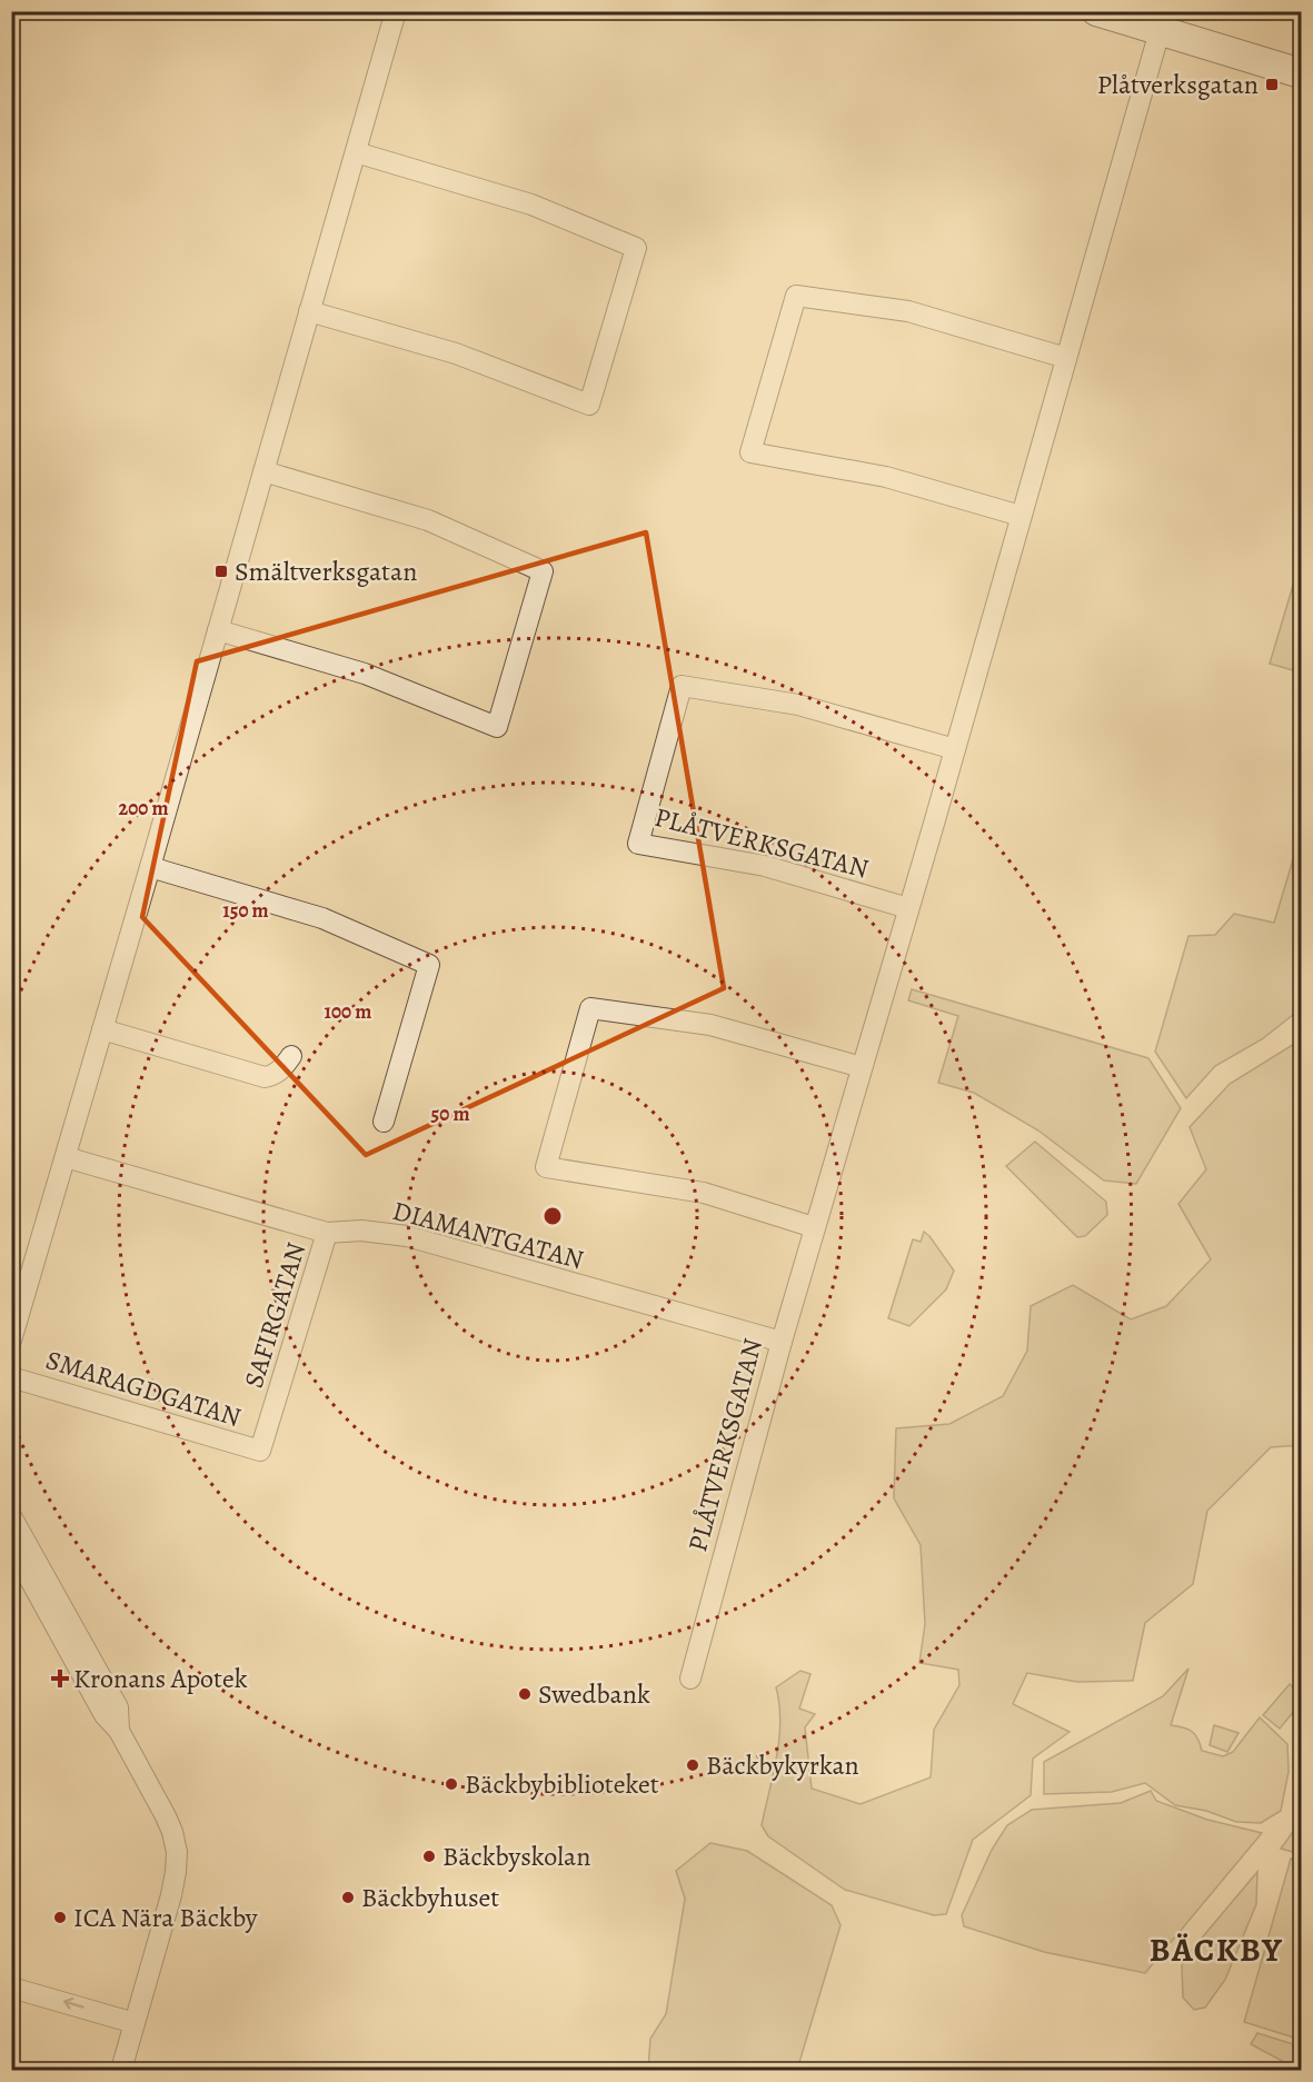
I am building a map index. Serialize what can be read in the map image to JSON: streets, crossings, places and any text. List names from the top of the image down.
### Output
{
  "streets": {
    "street": [
      "PLÅTVERKSGATAN",
      "DIAMANTGATAN",
      "SAFIRGATAN",
      "SMARAGDGATAN"
    ]
  },
  "crossings": [
    ["PLÅTVERKSGATAN", "DIAMANTGATAN"],
    ["DIAMANTGATAN", "SAFIRGATAN"],
    ["SAFIRGATAN", "SMARAGDGATAN"]
  ],
  "districts": ["BÄCKBY"],
  "places": {
    "transit": ["Plåtverksgatan", "Smältverksgatan"],
    "health": ["Kronans Apotek"],
    "other": [
      "Swedbank",
      "Bäckbykyrkan",
      "Bäckbybiblioteket",
      "Bäckbyskolan",
      "Bäckbyhuset",
      "ICA Nära Bäckby"
    ]
  },
  "rings": [
    "200 m",
    "150 m",
    "100 m",
    "50 m"
  ]
}
